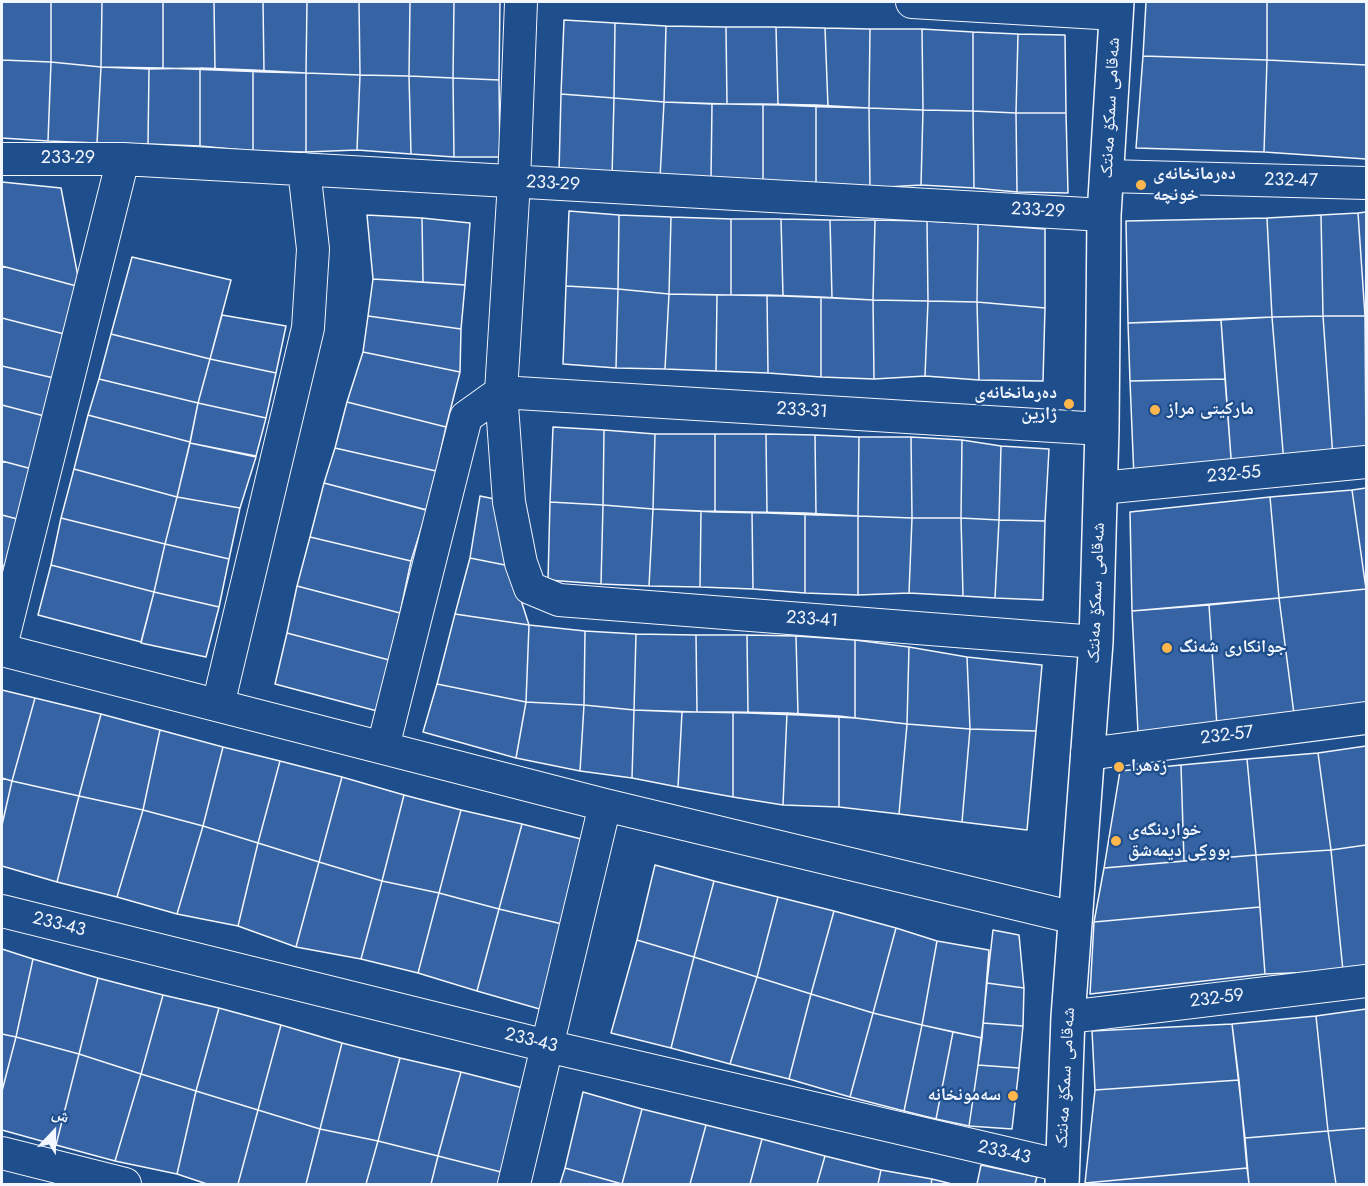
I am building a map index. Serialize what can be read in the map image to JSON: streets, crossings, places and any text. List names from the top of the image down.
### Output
{
  "streets": {
    "main road": ["شەقامی سمکۆ مەنتک"],
    "street": [
      "233-29",
      "232-47",
      "233-31",
      "232-55",
      "233-41",
      "232-57",
      "233-43",
      "232-59"
    ]
  },
  "crossings": [
    ["شەقامی سمکۆ مەنتک", "233-29"],
    ["شەقامی سمکۆ مەنتک", "232-47"],
    ["شەقامی سمکۆ مەنتک", "233-31"],
    ["شەقامی سمکۆ مەنتک", "232-55"],
    ["شەقامی سمکۆ مەنتک", "233-41"],
    ["شەقامی سمکۆ مەنتک", "232-57"],
    ["شەقامی سمکۆ مەنتک", "233-43"],
    ["شەقامی سمکۆ مەنتک", "232-59"],
    ["233-31", "233-41"]
  ],
  "places": [
    "دەرمانخانەی خونچە",
    "دەرمانخانەی ژارین",
    "مارکیتی مراز",
    "جوانکاری شەنگ",
    "زەهرا",
    "خواردنگەی بووکی دیمەشق",
    "سەمونخانە"
  ],
  "north": "top"
}
